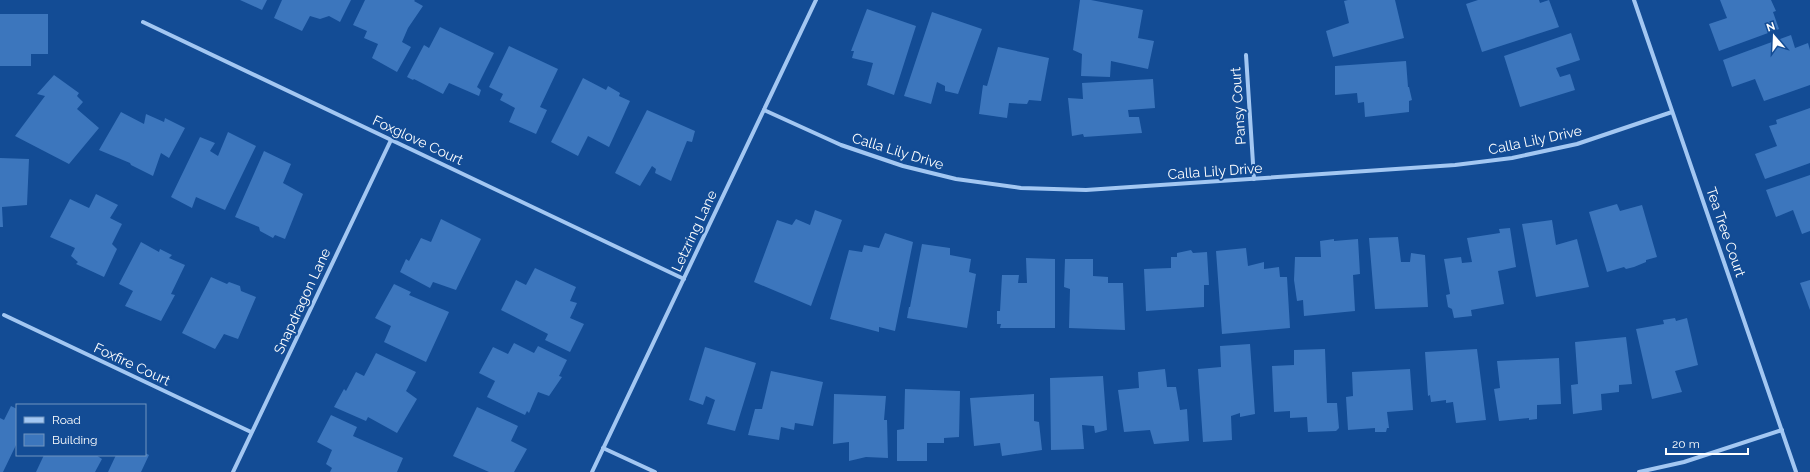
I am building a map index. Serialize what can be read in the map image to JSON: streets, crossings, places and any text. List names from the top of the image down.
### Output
{
  "streets": {
    "street": [
      "Pansy Court",
      "Foxglove Court",
      "Calla Lily Drive",
      "Letzring Lane",
      "Tea Tree Court",
      "Snapdragon Lane",
      "Foxfire Court"
    ]
  },
  "crossings": [
    ["Pansy Court", "Calla Lily Drive"],
    ["Foxglove Court", "Letzring Lane"],
    ["Foxglove Court", "Snapdragon Lane"],
    ["Calla Lily Drive", "Letzring Lane"],
    ["Calla Lily Drive", "Tea Tree Court"],
    ["Snapdragon Lane", "Foxfire Court"]
  ],
  "legend": ["Road", "Building"],
  "scale_bar": "20 m",
  "north": "top"
}
